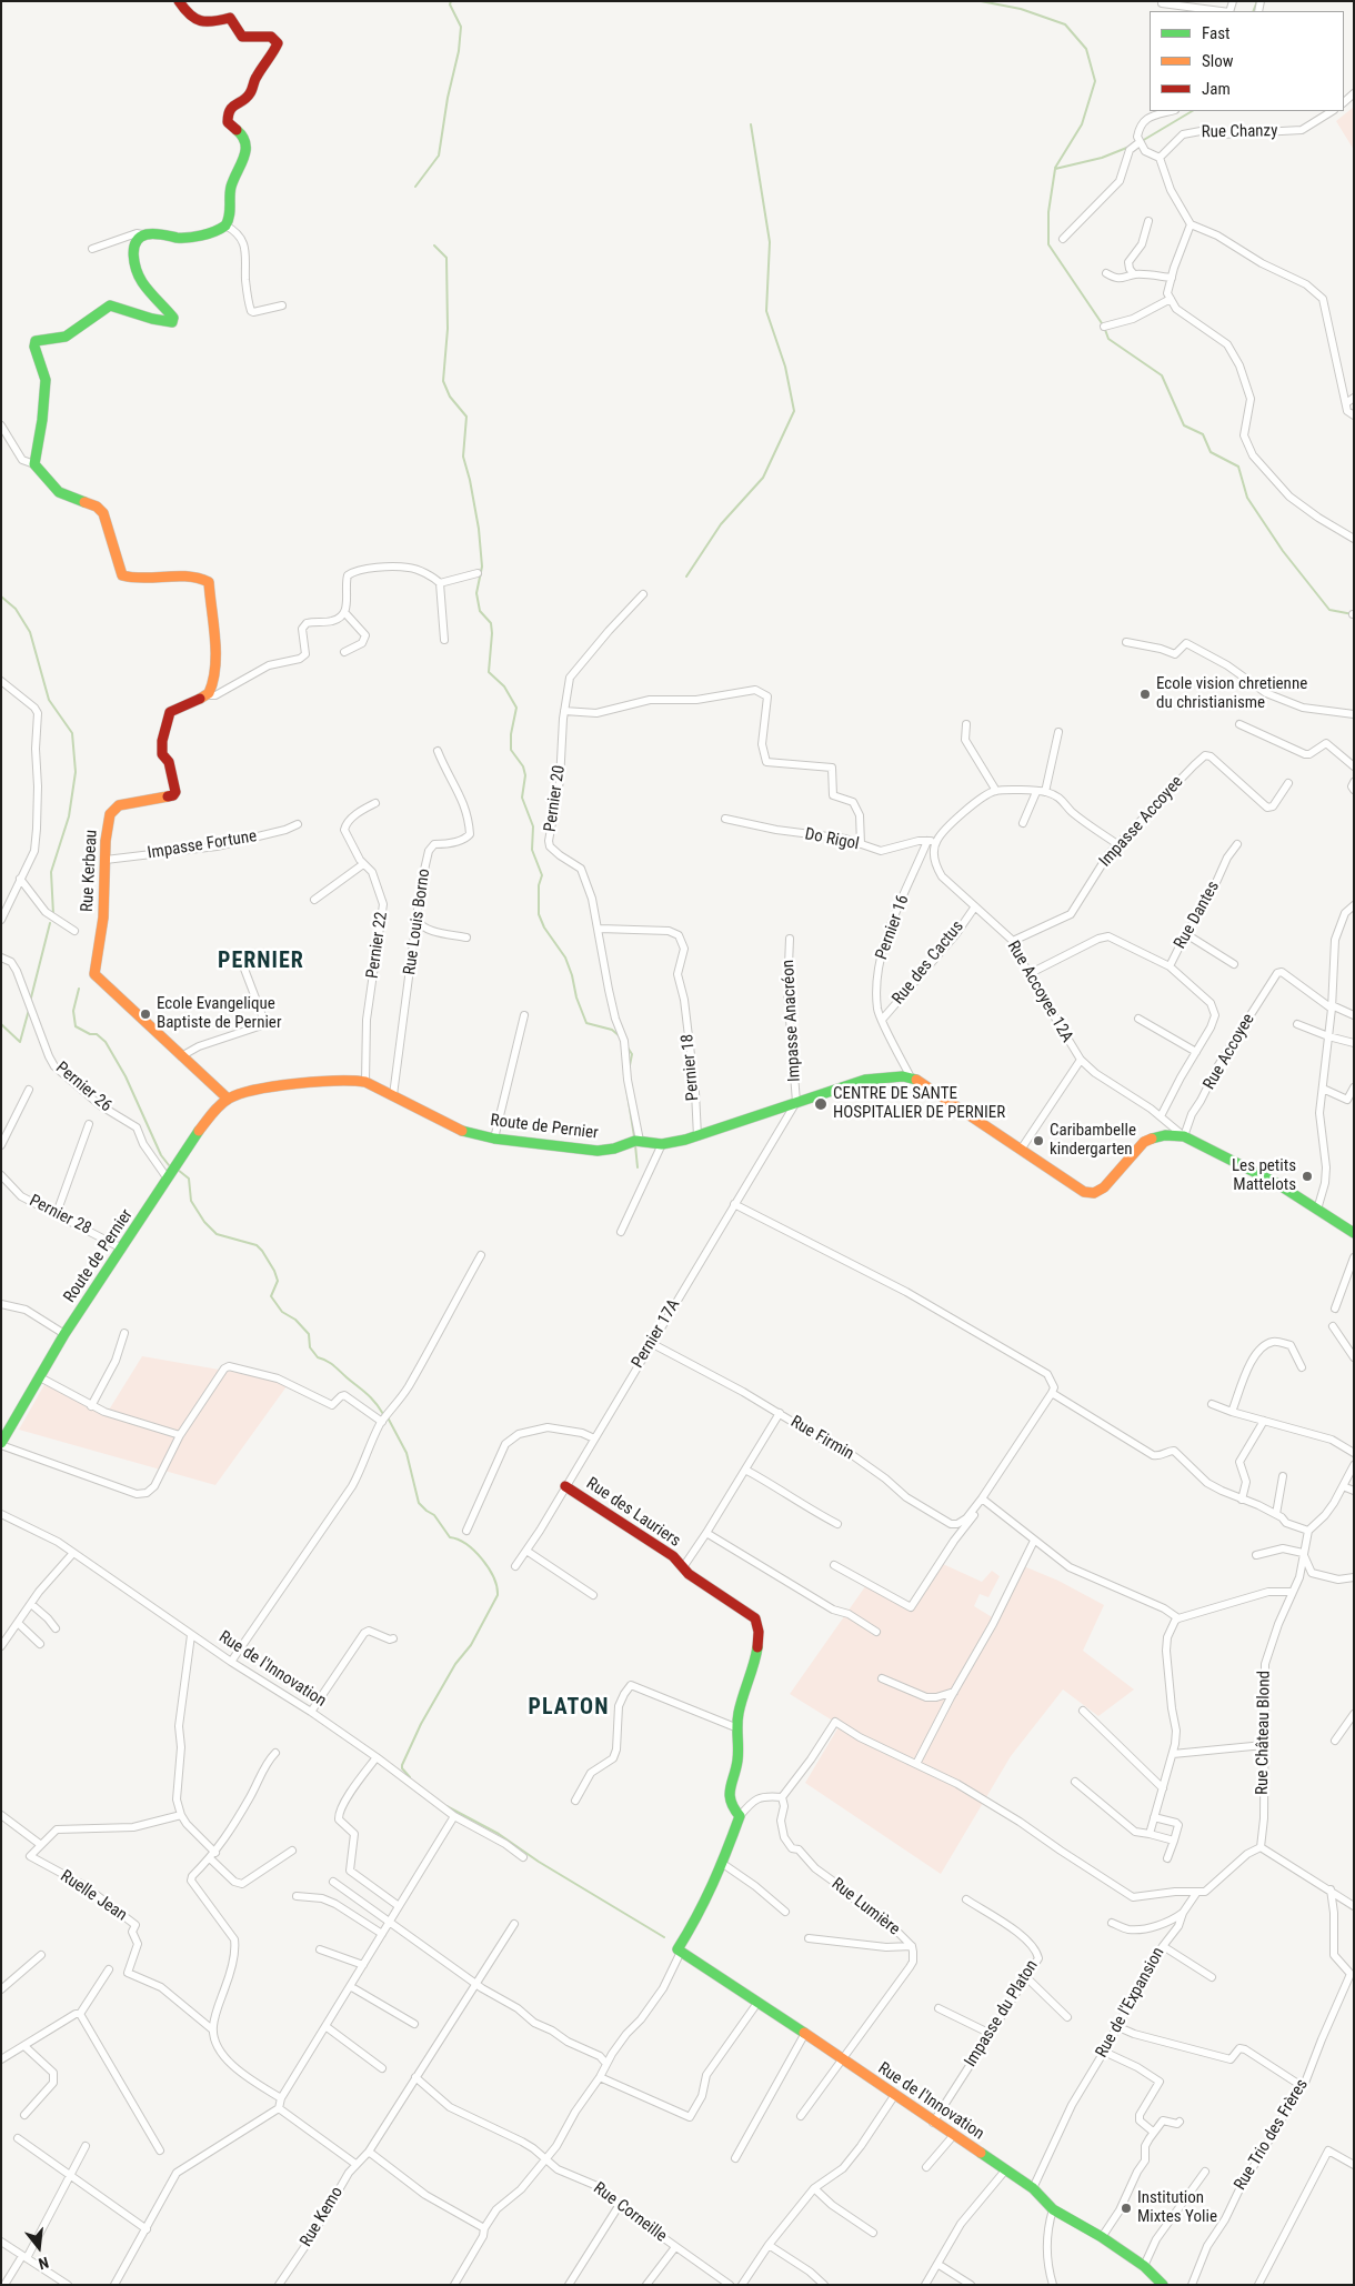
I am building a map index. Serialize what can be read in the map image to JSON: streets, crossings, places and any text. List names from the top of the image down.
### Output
{
  "streets": {
    "street": [
      "Rue Chanzy",
      "Pernier 20",
      "Impasse Accoyee",
      "Do Rigol",
      "Impasse Fortune",
      "Rue Kerbeau",
      "Rue Dantes",
      "Rue Louis Borno",
      "Pernier 16",
      "Pernier 22",
      "Rue des Cactus",
      "Rue Accoyee 12A",
      "Impasse Anacréon",
      "Rue Accoyee",
      "Pernier 18",
      "Pernier 26",
      "Route de Pernier",
      "Pernier 28",
      "Pernier 17A",
      "Rue Firmin",
      "Rue des Lauriers",
      "Rue de l'Innovation",
      "Rue Château Blond",
      "Ruelle Jean",
      "Rue Lumière",
      "Rue de l'Expansion",
      "Impasse du Platon",
      "Rue Trio des Frères",
      "Rue Corneille",
      "Rue Kemo"
    ]
  },
  "crossings": [
    ["Pernier 20", "Pernier 18"],
    ["Pernier 20", "Route de Pernier"],
    ["Impasse Accoyee", "Do Rigol"],
    ["Impasse Accoyee", "Rue des Cactus"],
    ["Impasse Accoyee", "Rue Accoyee 12A"],
    ["Do Rigol", "Pernier 16"],
    ["Do Rigol", "Rue des Cactus"],
    ["Do Rigol", "Rue Accoyee 12A"],
    ["Impasse Fortune", "Rue Kerbeau"],
    ["Rue Kerbeau", "Route de Pernier"],
    ["Rue Dantes", "Rue Accoyee 12A"],
    ["Rue Louis Borno", "Route de Pernier"],
    ["Pernier 16", "Rue des Cactus"],
    ["Pernier 16", "Route de Pernier"],
    ["Pernier 22", "Route de Pernier"],
    ["Rue des Cactus", "Rue Accoyee 12A"],
    ["Rue Accoyee 12A", "Rue Accoyee"],
    ["Impasse Anacréon", "Route de Pernier"],
    ["Impasse Anacréon", "Pernier 17A"],
    ["Pernier 18", "Route de Pernier"],
    ["Pernier 26", "Route de Pernier"],
    ["Route de Pernier", "Pernier 28"],
    ["Route de Pernier", "Pernier 17A"],
    ["Pernier 17A", "Rue Firmin"],
    ["Pernier 17A", "Rue des Lauriers"],
    ["Rue de l'Innovation", "Rue Lumière"],
    ["Rue de l'Innovation", "Rue de l'Expansion"],
    ["Rue de l'Innovation", "Impasse du Platon"],
    ["Rue Château Blond", "Rue de l'Expansion"],
    ["Rue Corneille", "Rue Kemo"]
  ],
  "districts": ["PERNIER", "PLATON"],
  "places": [
    "Ecole vision chretienne du christianisme",
    "Ecole Evangelique Baptiste de Pernier",
    "CENTRE DE SANTE HOSPITALIER DE PERNIER",
    "Caribambelle kindergarten",
    "Les petits Mattelots",
    "Institution Mixtes Yolie"
  ],
  "legend": ["Fast", "Slow", "Jam"],
  "north": "bottom"
}
